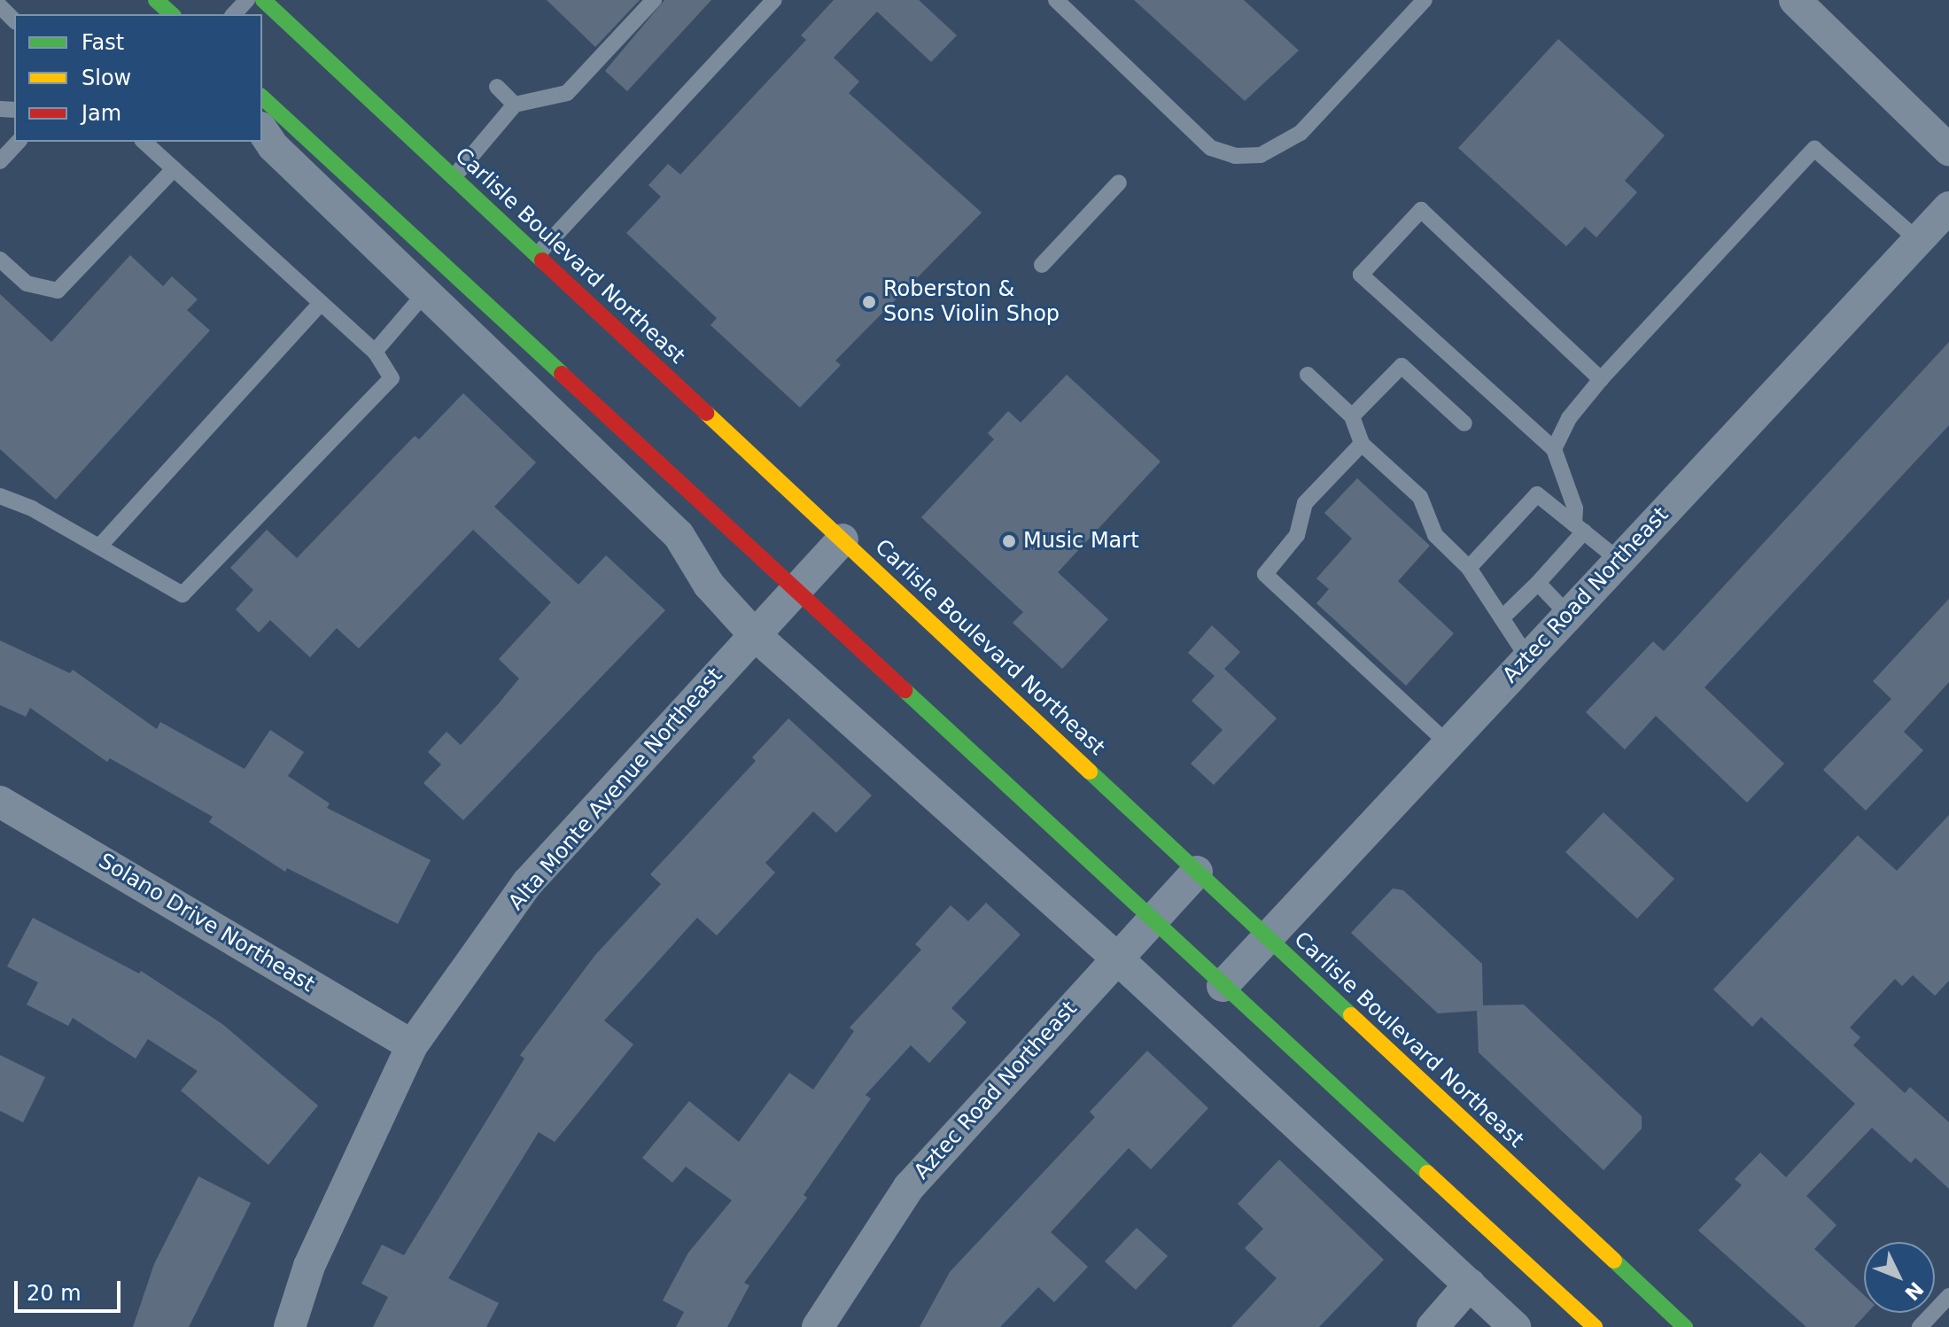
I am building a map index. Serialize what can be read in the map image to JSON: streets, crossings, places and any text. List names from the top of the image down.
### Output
{
  "streets": {
    "main road": ["Carlisle Boulevard Northeast"],
    "street": ["Aztec Road Northeast", "Alta Monte Avenue Northeast", "Solano Drive Northeast"]
  },
  "crossings": [
    ["Carlisle Boulevard Northeast", "Aztec Road Northeast"],
    ["Carlisle Boulevard Northeast", "Alta Monte Avenue Northeast"],
    ["Alta Monte Avenue Northeast", "Solano Drive Northeast"]
  ],
  "places": ["Roberston & Sons Violin Shop", "Music Mart"],
  "legend": ["Fast", "Slow", "Jam"],
  "scale_bar": "20 m",
  "north": "bottom right"
}
